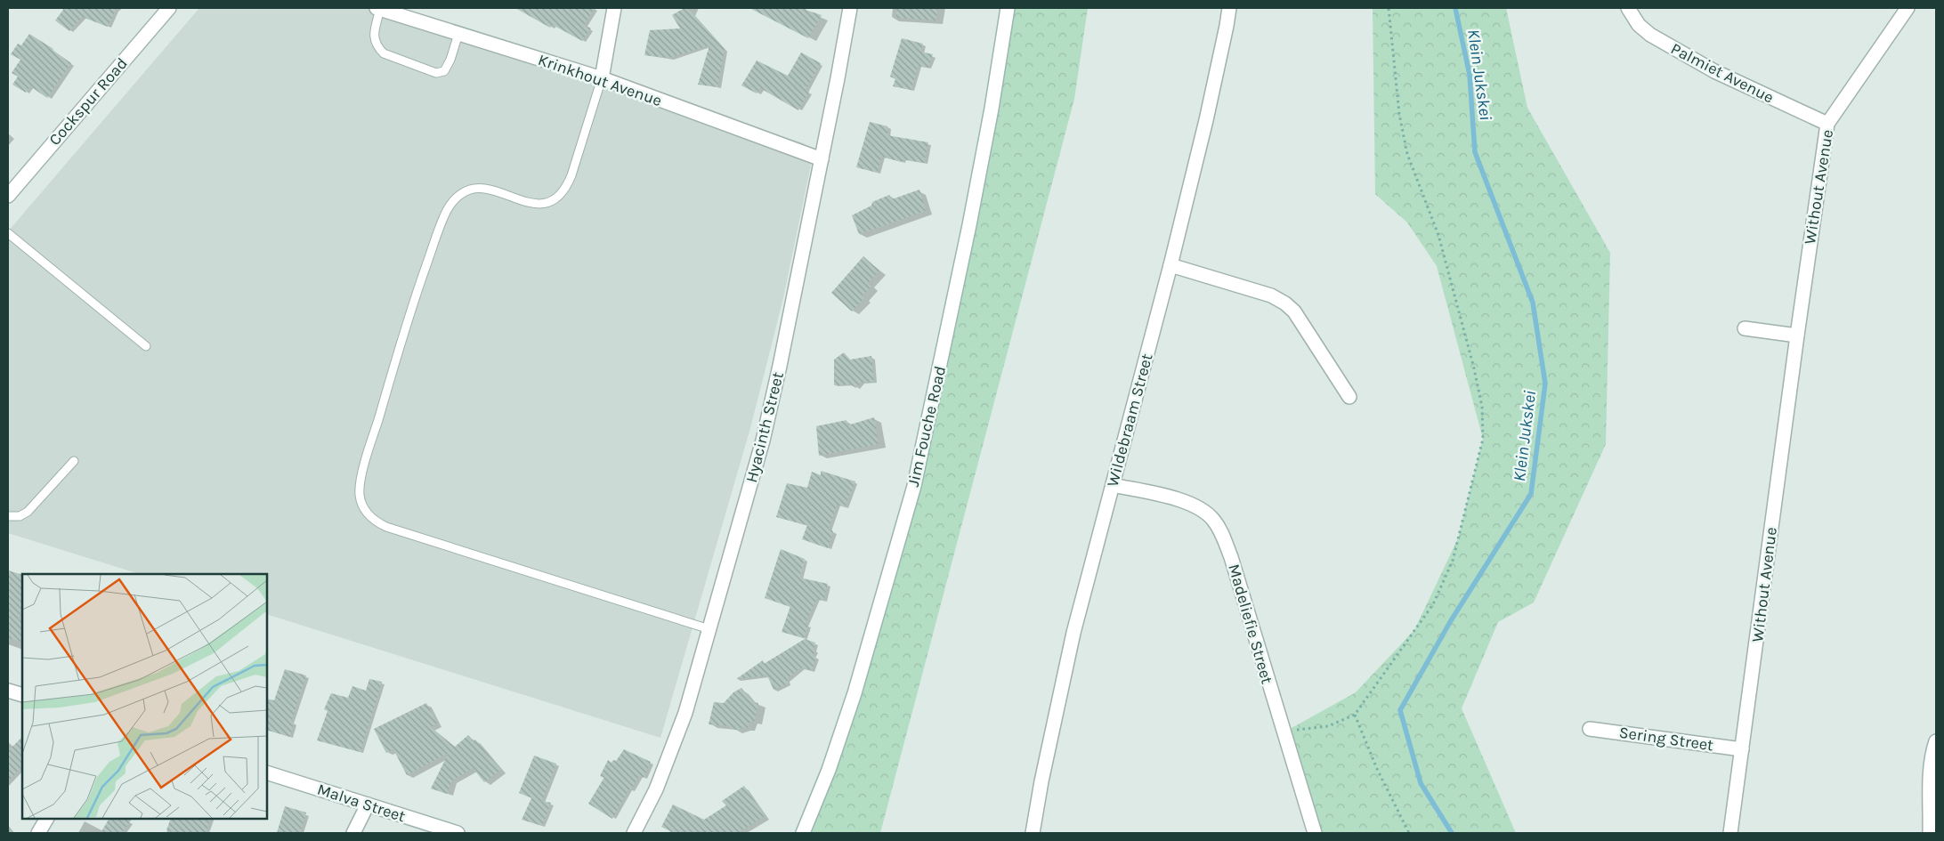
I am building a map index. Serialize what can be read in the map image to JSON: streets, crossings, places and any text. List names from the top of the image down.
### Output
{
  "streets": {
    "street": [
      "Palmiet Avenue",
      "Krinkhout Avenue",
      "Cockspur Road",
      "Without Avenue",
      "Wildebraam Street",
      "Jim Fouche Road",
      "Hyacinth Street",
      "Madeliefie Street",
      "Sering Street",
      "Malva Street"
    ]
  },
  "crossings": [
    ["Palmiet Avenue", "Without Avenue"],
    ["Krinkhout Avenue", "Hyacinth Street"],
    ["Without Avenue", "Sering Street"],
    ["Wildebraam Street", "Madeliefie Street"]
  ],
  "water": ["Klein Jukskei"]
}
